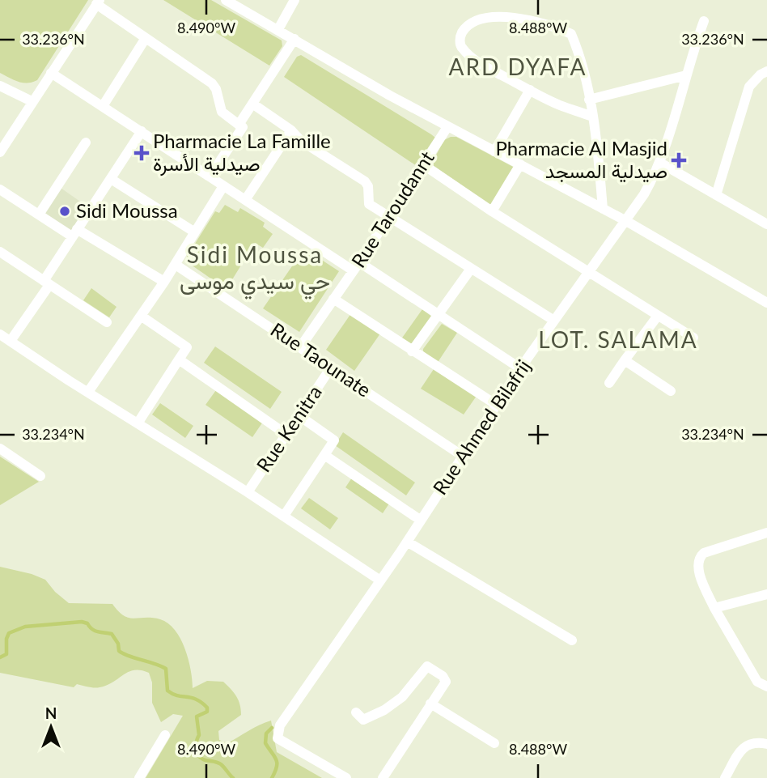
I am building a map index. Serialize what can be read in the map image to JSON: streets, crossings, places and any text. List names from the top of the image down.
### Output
{
  "streets": {
    "street": [
      "Rue Taroudannt",
      "Rue Taounate",
      "Rue Ahmed Bilafrij",
      "Rue Kenitra"
    ]
  },
  "crossings": [
    ["Rue Taroudannt", "Rue Taounate"],
    ["Rue Taounate", "Rue Ahmed Bilafrij"],
    ["Rue Taounate", "Rue Kenitra"]
  ],
  "districts": ["ARD DYAFA", "Sidi Moussa حي سيدي موسى", "LOT. SALAMA"],
  "places": {
    "health": ["Pharmacie La Famille صيدلية الأسرة", "Pharmacie Al Masjid صيدلية المسجد"],
    "other": ["Sidi Moussa"]
  },
  "north": "top",
  "coordinates": [
    "8.490°W",
    "8.488°W",
    "33.236°N",
    "33.234°N"
  ]
}
